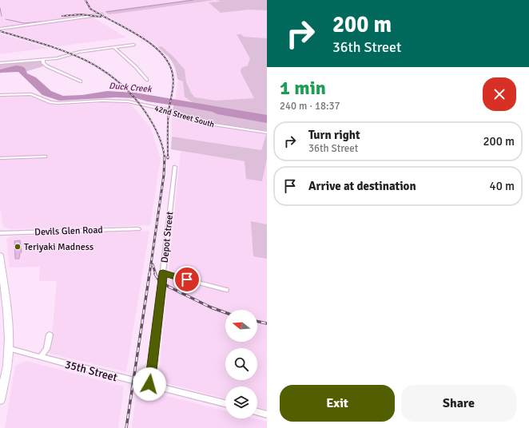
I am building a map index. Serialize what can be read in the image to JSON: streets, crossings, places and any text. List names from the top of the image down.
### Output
{
  "streets": {
    "street": [
      "42nd Street South",
      "Devils Glen Road",
      "Depot Street",
      "35th Street"
    ]
  },
  "crossings": [
    ["Depot Street", "35th Street"]
  ],
  "water": ["Duck Creek"],
  "places": ["Teriyaki Madness"],
  "north": "left",
  "page": {
    "turn": ["200 m", "36th Street"],
    "heading": ["1 min", "240 m · 18:37"],
    "list": [
      {
        "name": "Turn right",
        "note": "36th Street",
        "value": "200 m"
      },
      {
        "name": "Arrive at destination",
        "value": "40 m"
      }
    ],
    "buttons": ["Exit", "Share"]
  }
}
